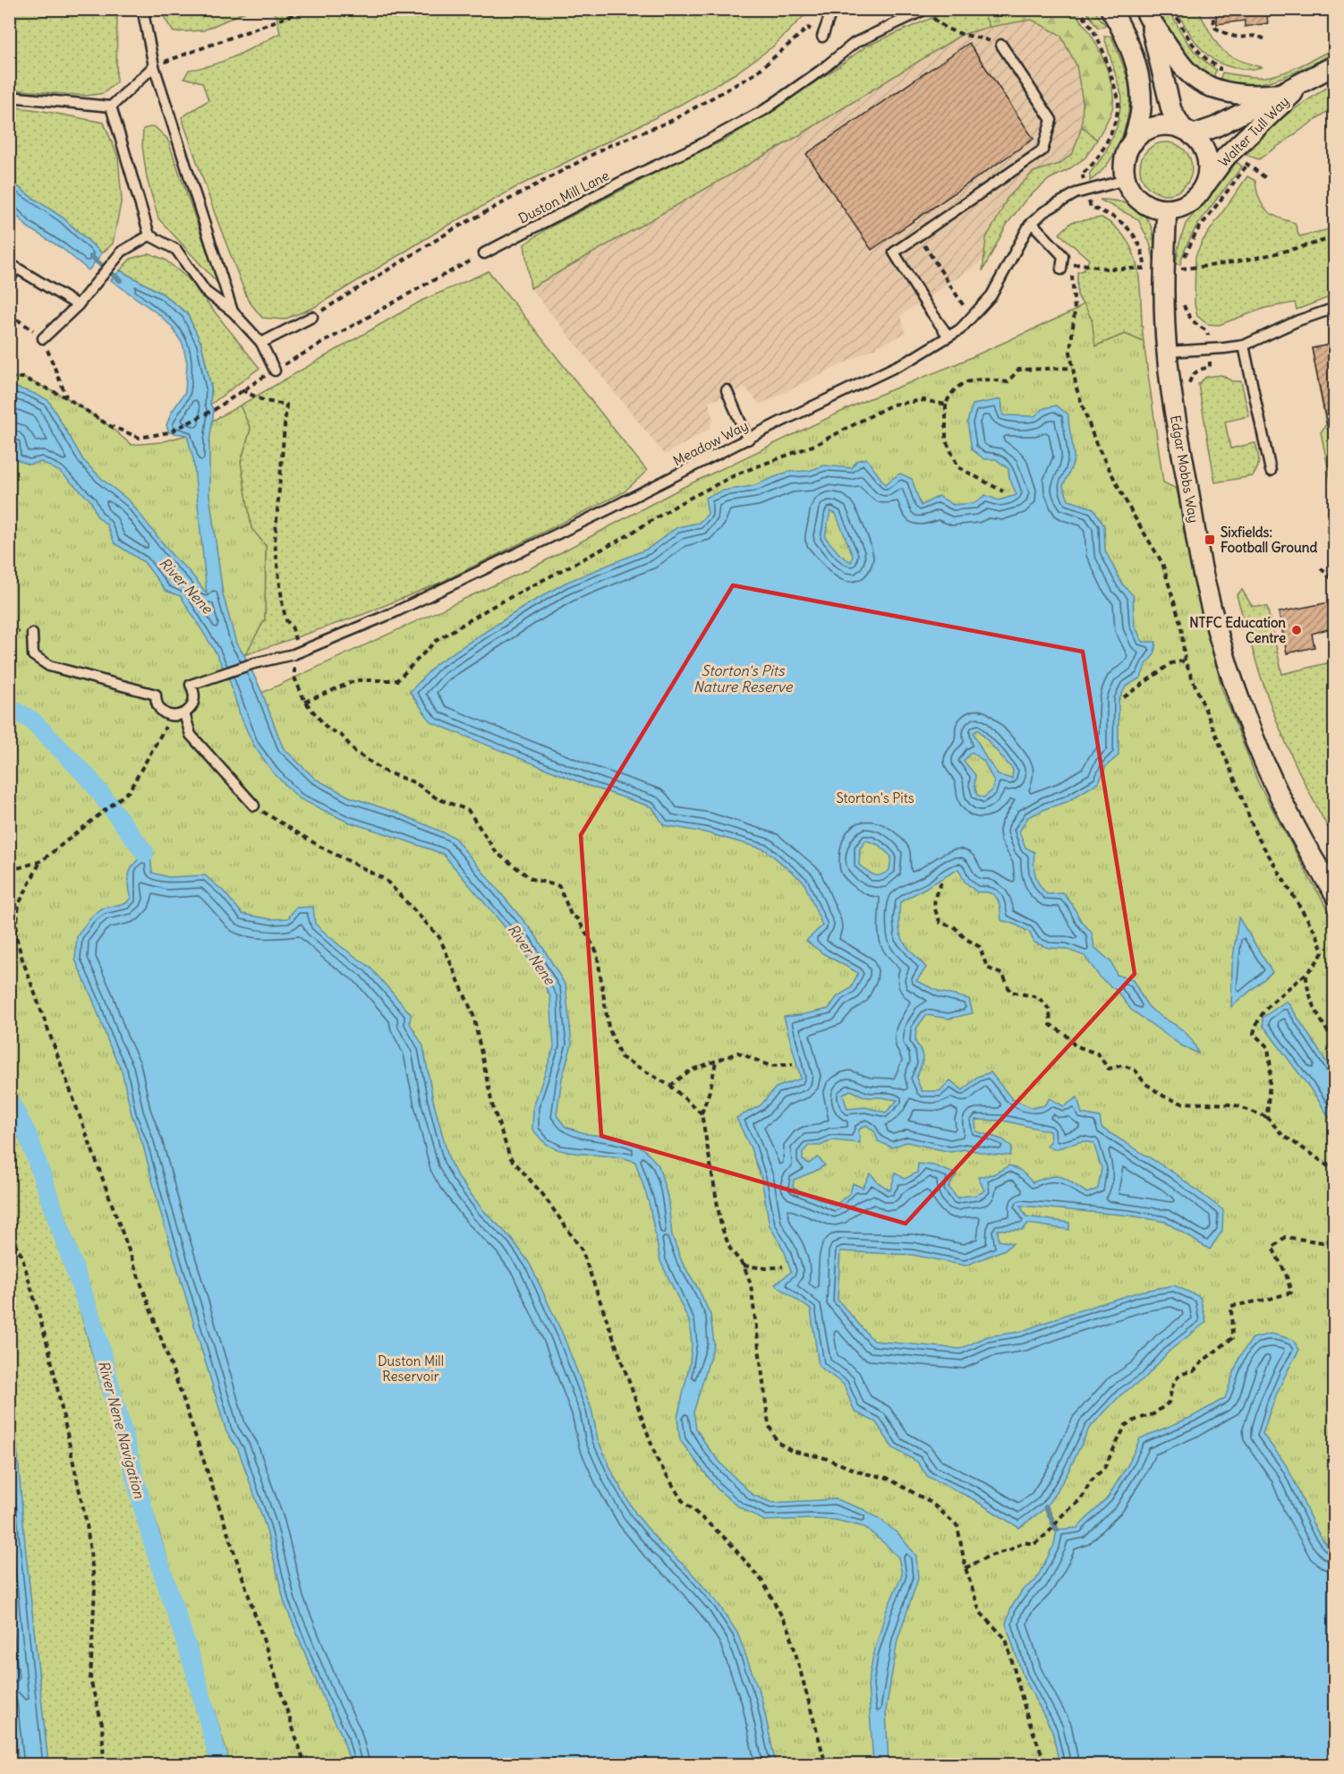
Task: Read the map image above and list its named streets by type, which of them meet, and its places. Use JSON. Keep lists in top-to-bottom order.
{
  "streets": {
    "street": ["Walter Tull Way", "Edgar Mobbs Way"],
    "lane": ["Duston Mill Lane", "Meadow Way"]
  },
  "crossings": [
    ["Walter Tull Way", "Meadow Way"],
    ["Walter Tull Way", "Edgar Mobbs Way"],
    ["Meadow Way", "Edgar Mobbs Way"]
  ],
  "water": ["River Nene", "Storton's Pits Nature Reserve", "River Nene Navigation"],
  "parks": ["Storton's Pits", "Duston Mill Reservoir"],
  "places": {
    "transit": ["Sixfields: Football Ground"],
    "other": ["NTFC Education Centre"]
  }
}
